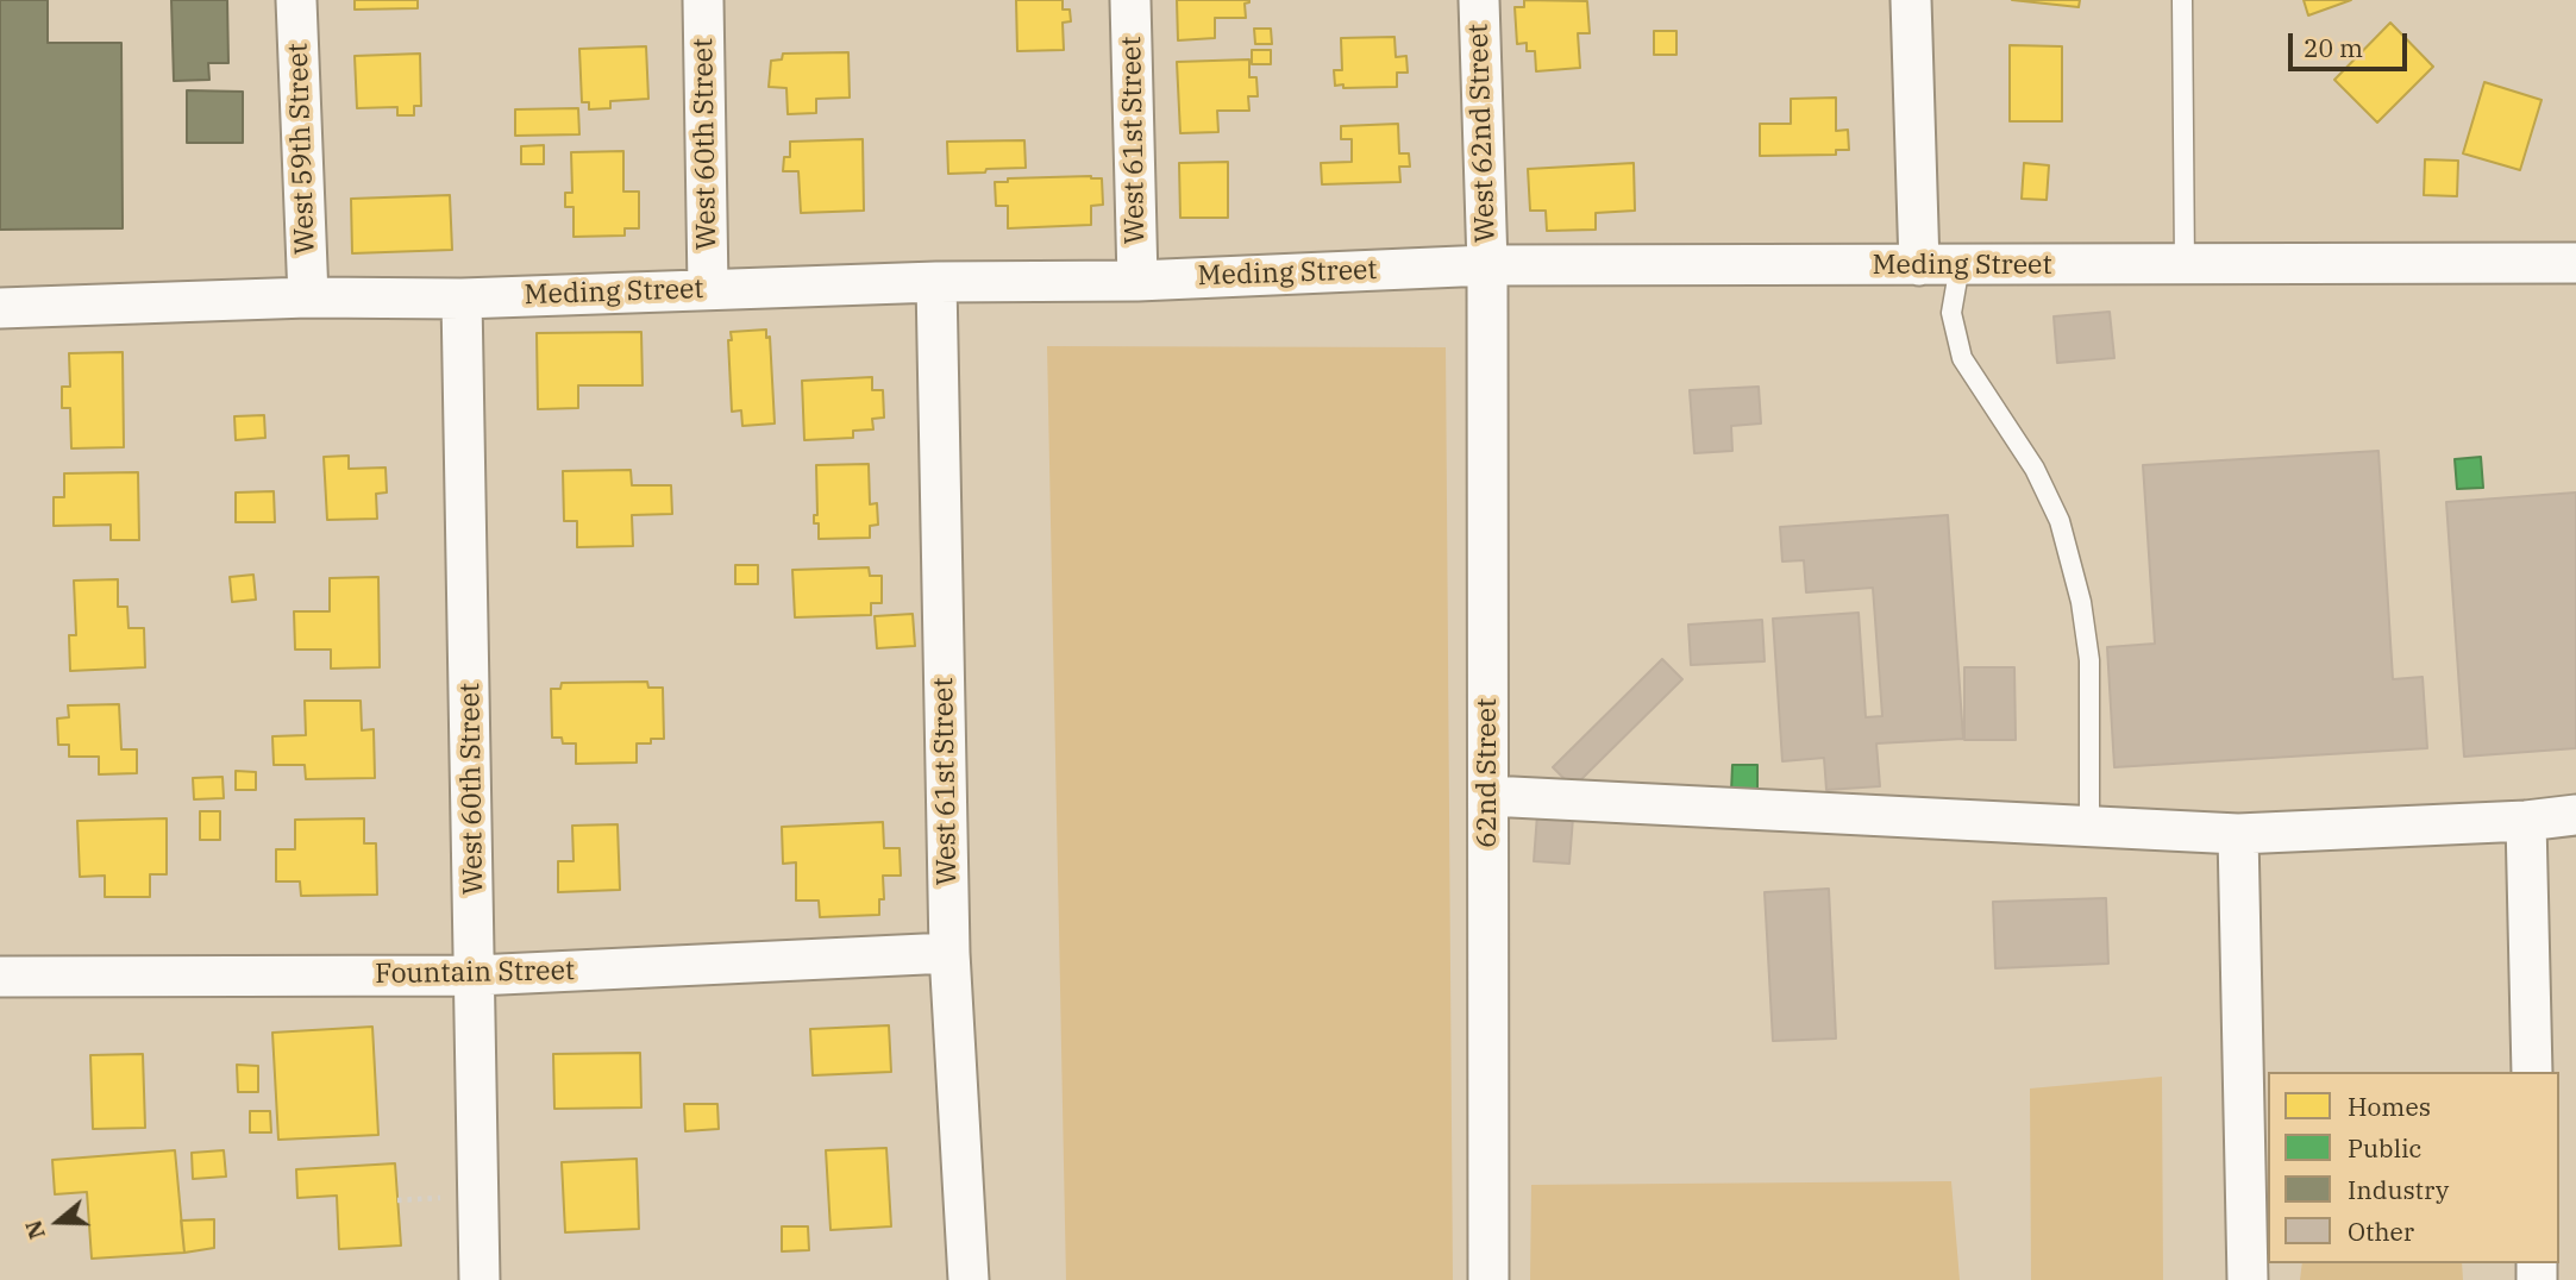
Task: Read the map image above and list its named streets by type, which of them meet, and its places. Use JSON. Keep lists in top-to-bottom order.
{
  "streets": {
    "street": [
      "West 62nd Street",
      "West 61st Street",
      "West 60th Street",
      "West 59th Street",
      "Meding Street",
      "62nd Street",
      "Fountain Street"
    ]
  },
  "crossings": [
    ["West 62nd Street", "Meding Street"],
    ["West 62nd Street", "62nd Street"],
    ["West 61st Street", "Meding Street"],
    ["West 61st Street", "Fountain Street"],
    ["West 60th Street", "Meding Street"],
    ["West 60th Street", "Fountain Street"],
    ["West 59th Street", "Meding Street"],
    ["Meding Street", "62nd Street"]
  ],
  "legend": [
    "Homes",
    "Public",
    "Industry",
    "Other"
  ],
  "scale_bar": "20 m",
  "north": "left"
}
